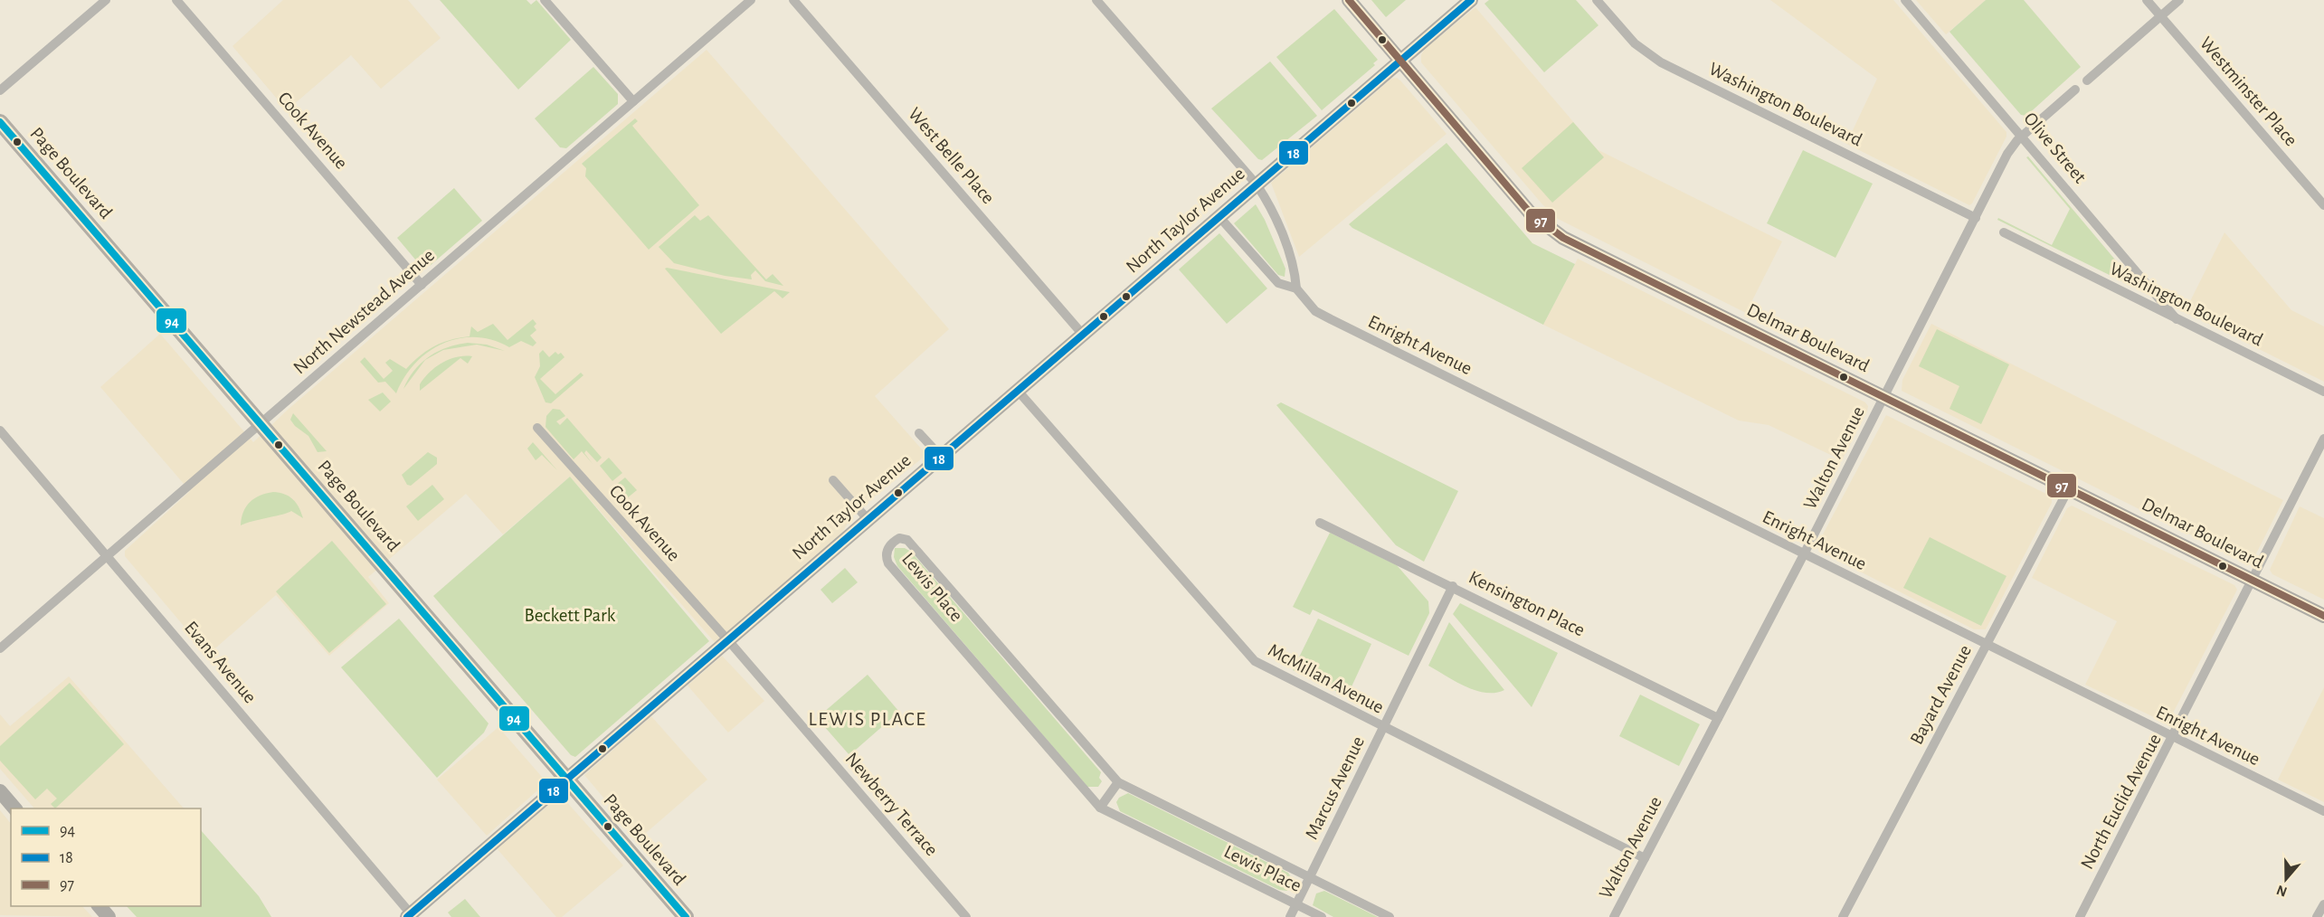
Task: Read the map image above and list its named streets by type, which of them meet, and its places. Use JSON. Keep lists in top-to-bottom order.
{
  "streets": {
    "main road": ["Page Boulevard"],
    "street": [
      "Westminster Place",
      "Washington Boulevard",
      "Cook Avenue",
      "Olive Street",
      "West Belle Place",
      "North Taylor Avenue",
      "North Newstead Avenue",
      "Delmar Boulevard",
      "Enright Avenue",
      "Walton Avenue",
      "Lewis Place",
      "Kensington Place",
      "Evans Avenue",
      "McMillan Avenue",
      "Bayard Avenue",
      "Marcus Avenue",
      "North Euclid Avenue",
      "Newberry Terrace"
    ]
  },
  "crossings": [
    ["Washington Boulevard", "Olive Street"],
    ["Washington Boulevard", "Walton Avenue"],
    ["Cook Avenue", "North Taylor Avenue"],
    ["Cook Avenue", "North Newstead Avenue"],
    ["Cook Avenue", "Newberry Terrace"],
    ["Olive Street", "Walton Avenue"],
    ["West Belle Place", "North Taylor Avenue"],
    ["Page Boulevard", "North Taylor Avenue"],
    ["Page Boulevard", "North Newstead Avenue"],
    ["North Taylor Avenue", "Delmar Boulevard"],
    ["North Taylor Avenue", "Enright Avenue"],
    ["North Taylor Avenue", "Evans Avenue"],
    ["North Taylor Avenue", "McMillan Avenue"],
    ["North Taylor Avenue", "Newberry Terrace"],
    ["North Newstead Avenue", "Evans Avenue"],
    ["Delmar Boulevard", "Walton Avenue"],
    ["Delmar Boulevard", "Bayard Avenue"],
    ["Delmar Boulevard", "North Euclid Avenue"],
    ["Enright Avenue", "Walton Avenue"],
    ["Enright Avenue", "Bayard Avenue"],
    ["Enright Avenue", "North Euclid Avenue"],
    ["Walton Avenue", "Kensington Place"],
    ["Walton Avenue", "McMillan Avenue"],
    ["Lewis Place", "Marcus Avenue"],
    ["Kensington Place", "Marcus Avenue"],
    ["McMillan Avenue", "Marcus Avenue"]
  ],
  "districts": ["LEWIS PLACE"],
  "parks": ["Beckett Park"],
  "lines": ["transit line 18", "transit line 97", "transit line 94"],
  "legend": ["94", "18", "97"],
  "north": "bottom"
}
